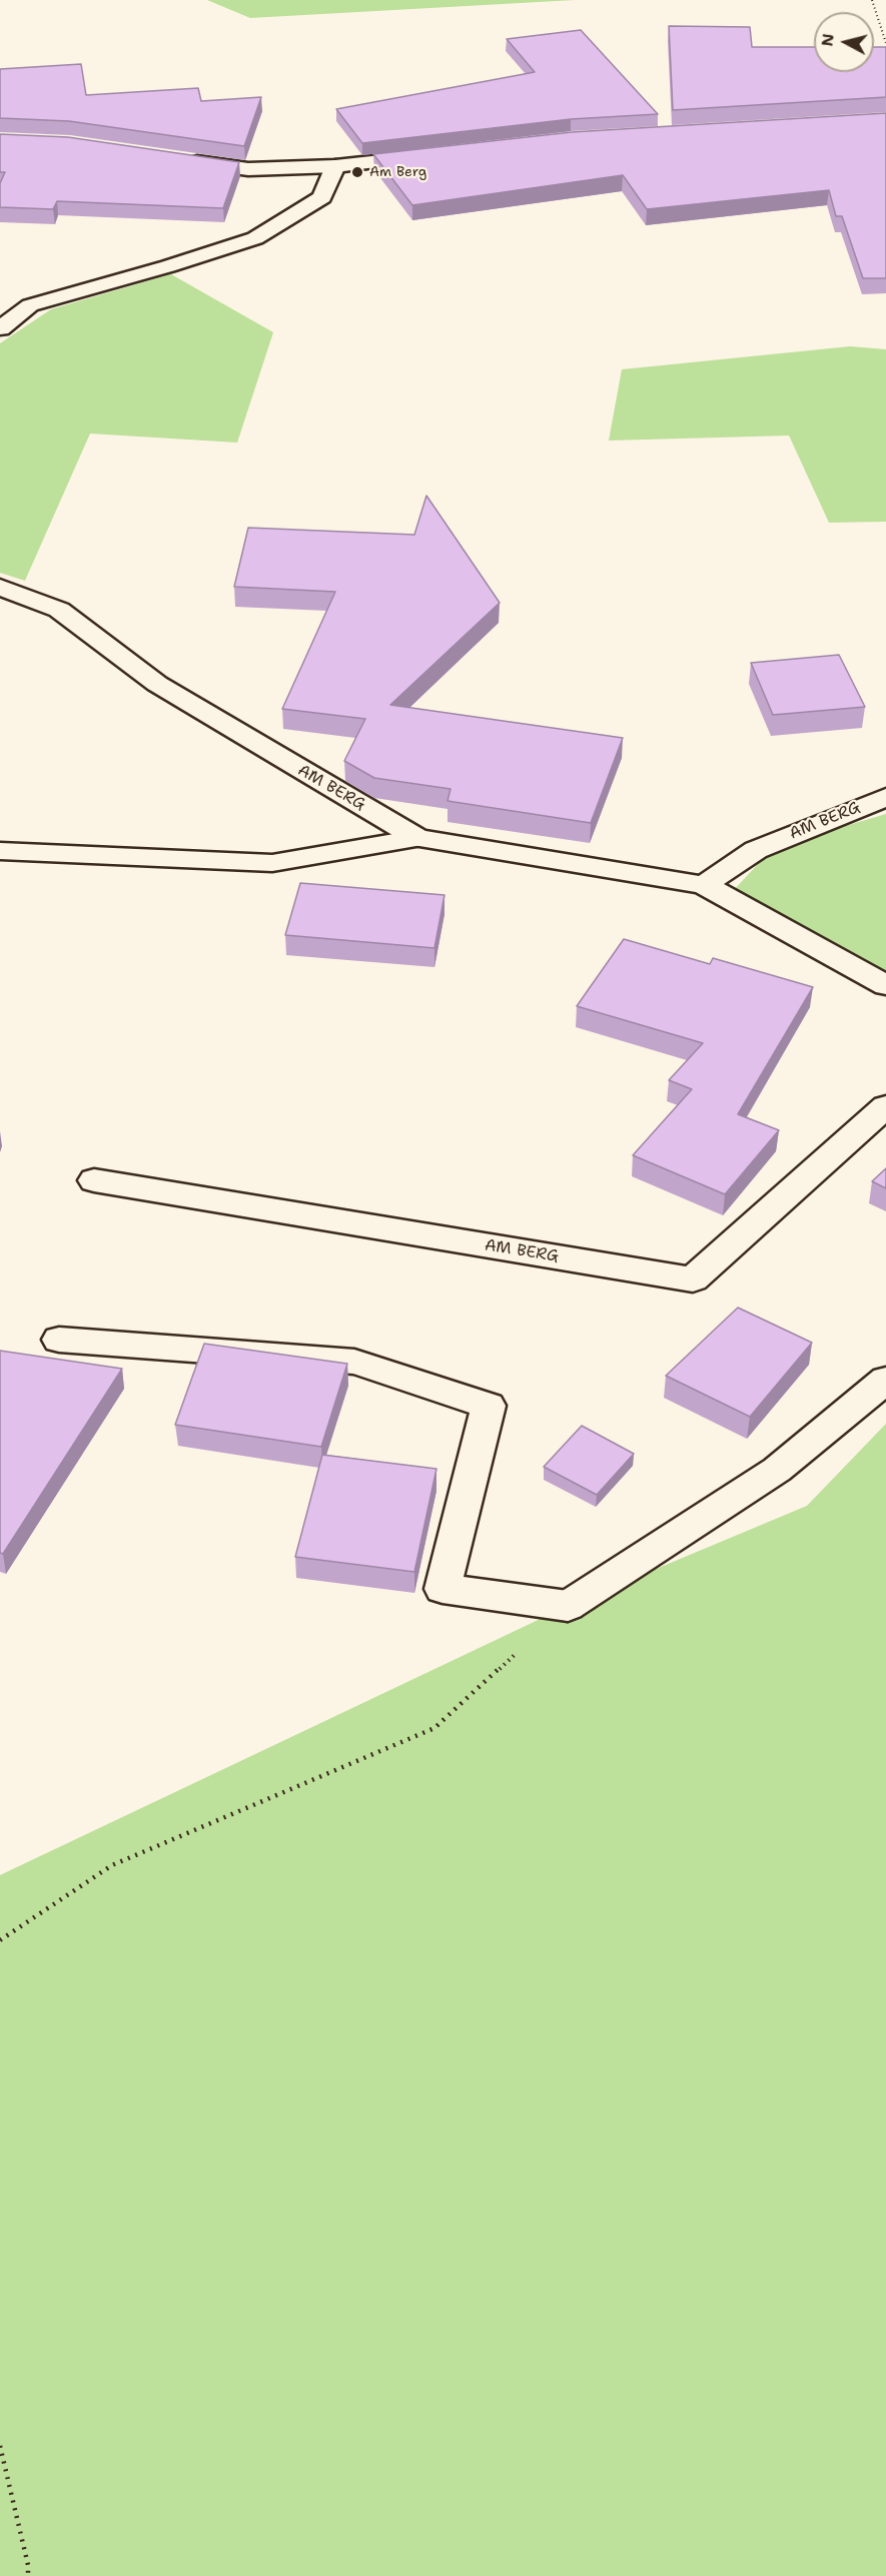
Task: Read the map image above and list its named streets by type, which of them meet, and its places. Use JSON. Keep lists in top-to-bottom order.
{
  "streets": {
    "street": ["AM BERG"]
  },
  "places": ["Am Berg"],
  "north": "left"
}
